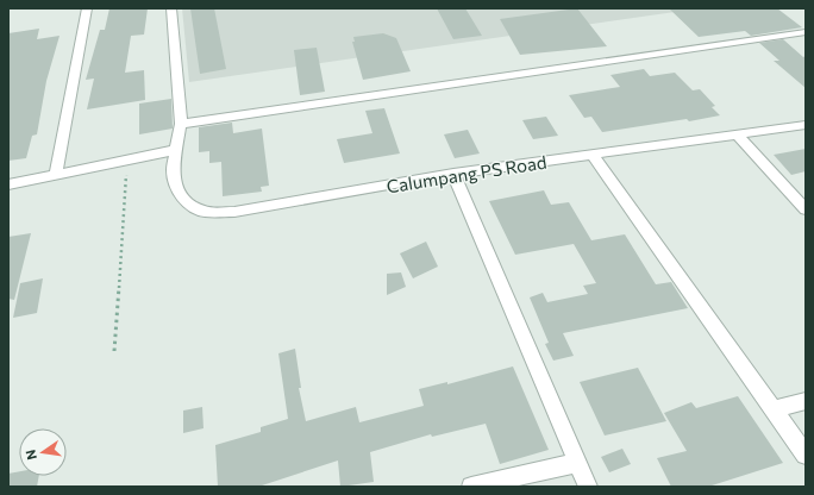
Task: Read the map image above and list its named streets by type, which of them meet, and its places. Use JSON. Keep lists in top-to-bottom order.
{
  "streets": {
    "street": ["Calumpang PS Road"]
  },
  "north": "left"
}
